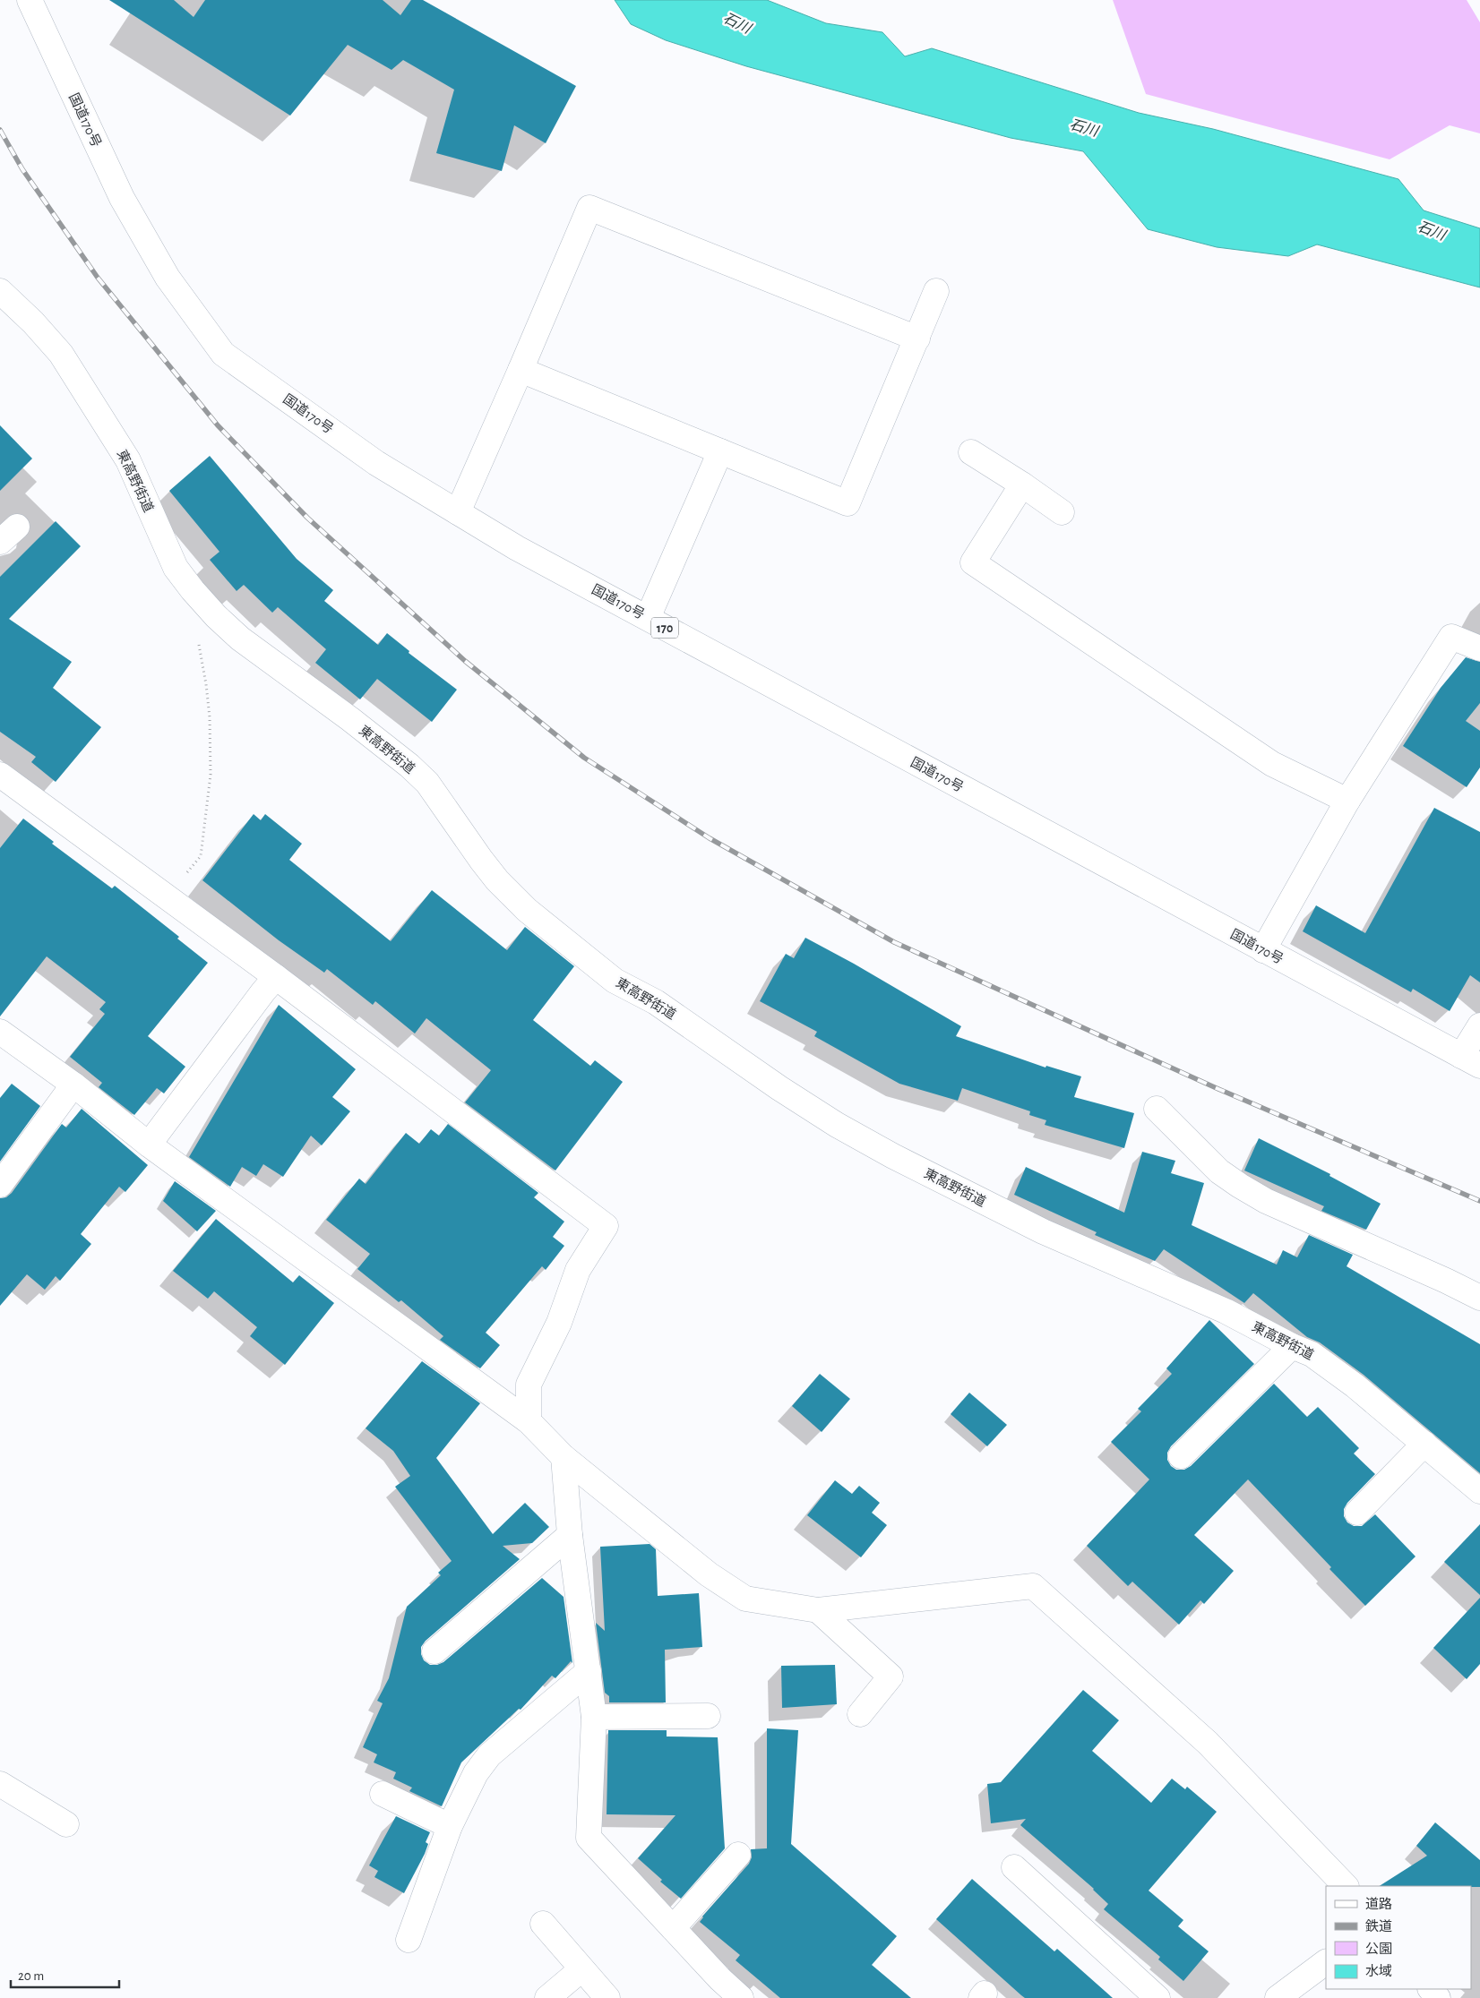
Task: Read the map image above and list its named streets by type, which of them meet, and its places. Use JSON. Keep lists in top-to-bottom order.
{
  "streets": {
    "main road": ["国道170号", "東高野街道", "170"]
  },
  "water": ["石川"],
  "legend": [
    "道路",
    "鉄道",
    "公園",
    "水域"
  ],
  "scale_bar": "20 m"
}
